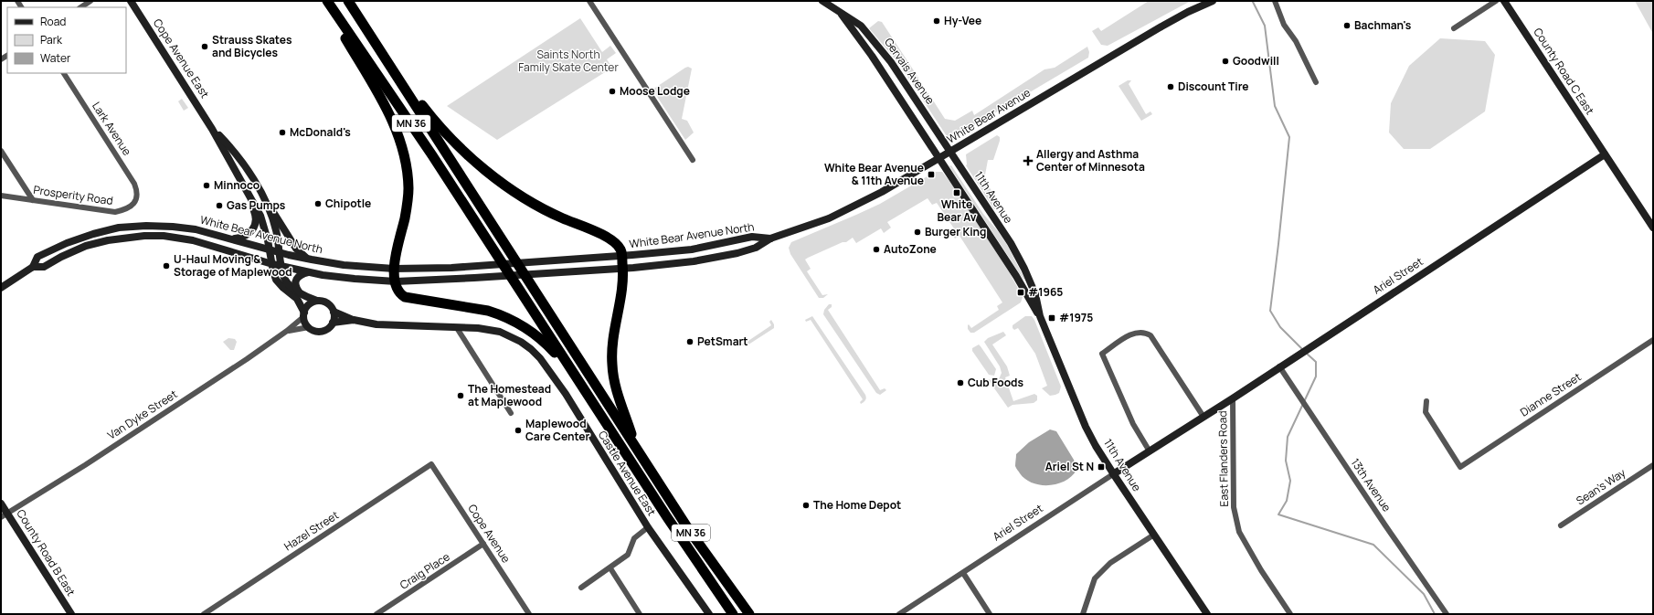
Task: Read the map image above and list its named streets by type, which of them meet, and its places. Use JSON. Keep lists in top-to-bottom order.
{
  "streets": {
    "highway": ["MN 36"],
    "street": [
      "Cope Avenue East",
      "Gervais Avenue",
      "County Road C East",
      "White Bear Avenue",
      "Lark Avenue",
      "Prosperity Road",
      "11th Avenue",
      "White Bear Avenue North",
      "Ariel Street",
      "Dianne Street",
      "Van Dyke Street",
      "East Flanders Road",
      "Castle Avenue East",
      "13th Avenue",
      "Sean's Way",
      "Hazel Street",
      "Cope Avenue",
      "County Road B East",
      "Craig Place"
    ]
  },
  "crossings": [
    ["Cope Avenue East", "White Bear Avenue North"],
    ["Gervais Avenue", "White Bear Avenue"],
    ["Gervais Avenue", "11th Avenue"],
    ["County Road C East", "Ariel Street"],
    ["White Bear Avenue", "11th Avenue"],
    ["White Bear Avenue", "White Bear Avenue North"],
    ["Lark Avenue", "Prosperity Road"],
    ["11th Avenue", "Ariel Street"],
    ["Ariel Street", "East Flanders Road"],
    ["Ariel Street", "13th Avenue"],
    ["Van Dyke Street", "County Road B East"],
    ["Hazel Street", "Cope Avenue"],
    ["Cope Avenue", "Craig Place"]
  ],
  "parks": ["Saints North Family Skate Center"],
  "places": {
    "other": [
      "Hy-Vee",
      "Bachman's",
      "Strauss Skates and Bicycles",
      "Goodwill",
      "Discount Tire",
      "Moose Lodge",
      "McDonald's",
      "Minnoco",
      "Chipotle",
      "Gas Pumps",
      "Burger King",
      "AutoZone",
      "U-Haul Moving & Storage of Maplewood",
      "PetSmart",
      "Cub Foods",
      "The Homestead at Maplewood",
      "Maplewood Care Center",
      "The Home Depot"
    ],
    "health": ["Allergy and Asthma Center of Minnesota"],
    "transit": [
      "White Bear Avenue & 11th Avenue",
      "White Bear Av",
      "#1965",
      "#1975",
      "Ariel St N"
    ]
  },
  "legend": ["Road", "Park", "Water"]
}
